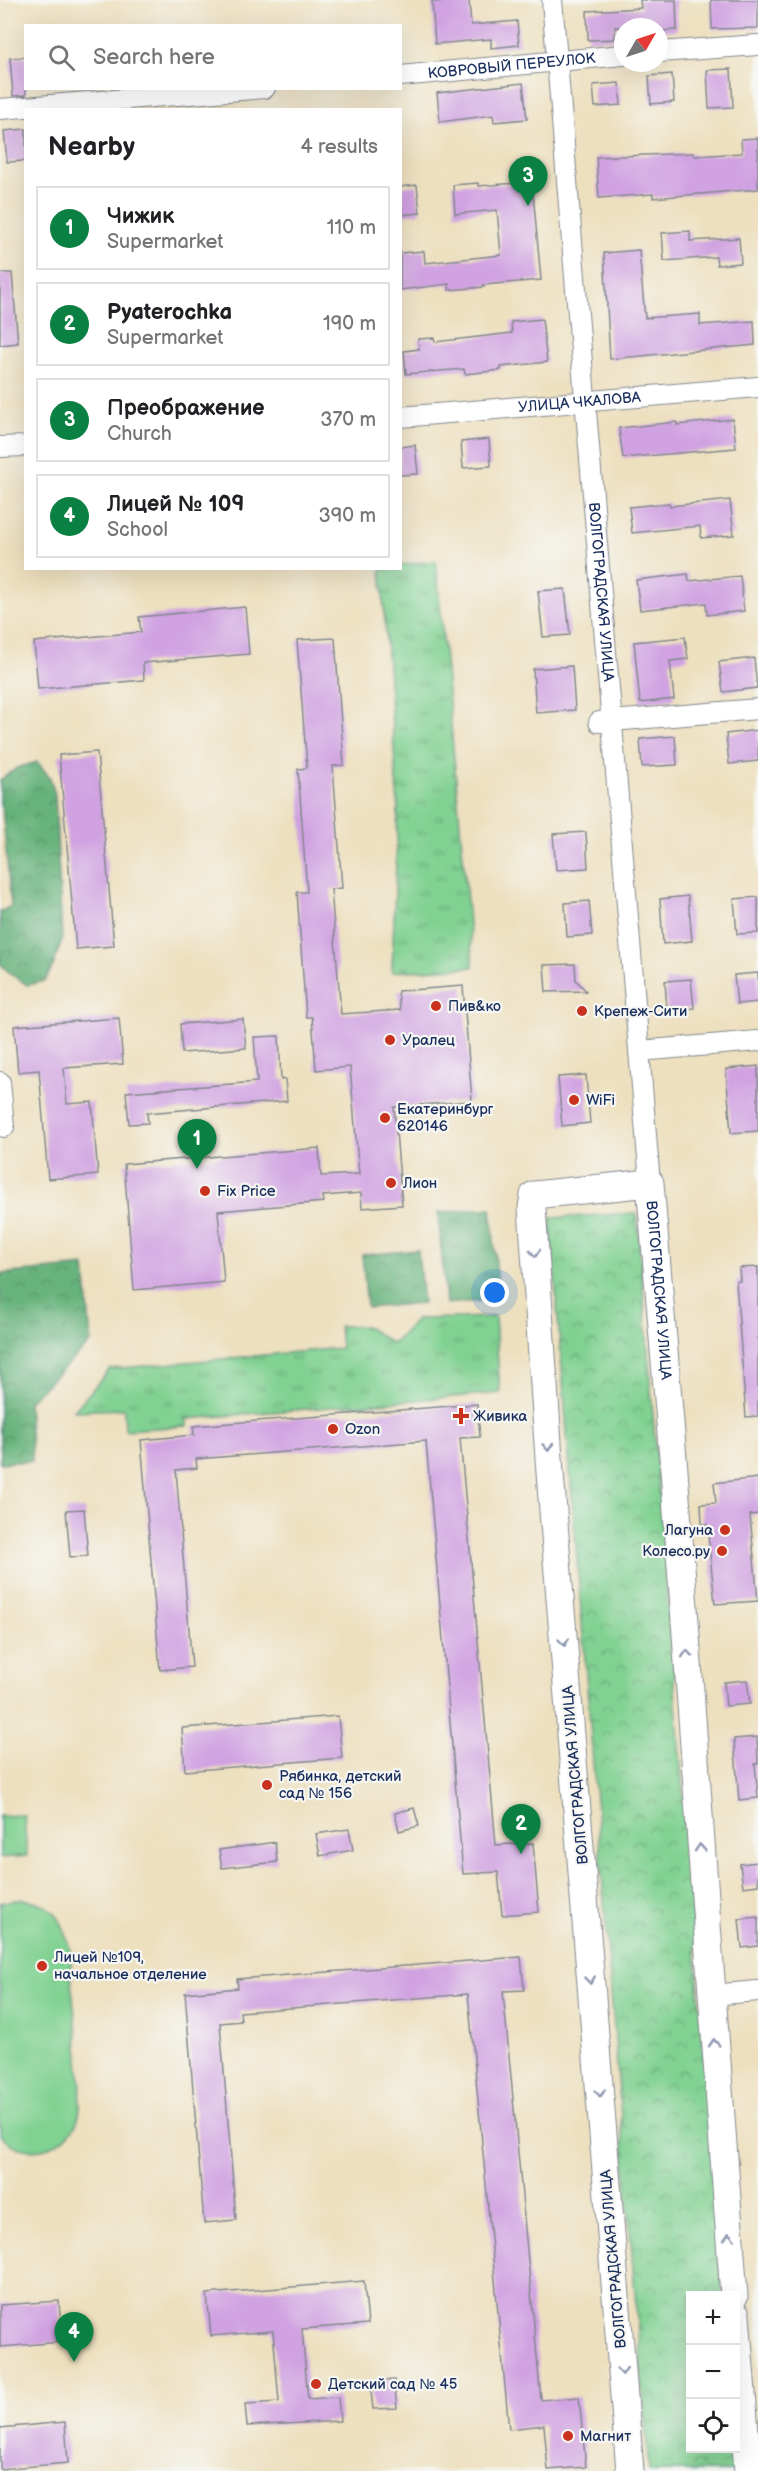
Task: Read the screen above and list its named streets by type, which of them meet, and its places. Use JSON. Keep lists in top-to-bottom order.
{
  "streets": {
    "street": ["КОВРОВЫЙ ПЕРЕУЛОК", "УЛИЦА ЧКАЛОВА", "ВОЛГОГРАДСКАЯ УЛИЦА"]
  },
  "crossings": [
    ["КОВРОВЫЙ ПЕРЕУЛОК", "ВОЛГОГРАДСКАЯ УЛИЦА"],
    ["УЛИЦА ЧКАЛОВА", "ВОЛГОГРАДСКАЯ УЛИЦА"]
  ],
  "places": {
    "other": [
      "Пив&ко",
      "Крепеж-Сити",
      "Уралец",
      "WiFi",
      "Екатеринбург 620146",
      "Лион",
      "Fix Price",
      "Ozon",
      "Лагуна",
      "Колесо.ру",
      "Рябинка, детский сад № 156",
      "Лицей №109, начальное отделение",
      "Детский сад № 45",
      "Магнит"
    ],
    "health": ["Живика"]
  },
  "north": "top right",
  "page": {
    "search": "Search here",
    "heading": ["Nearby", "4 results"],
    "pins": [
      "3",
      "1",
      "2",
      "4"
    ],
    "list": [
      {
        "mark": "1",
        "name": "Чижик",
        "note": "Supermarket",
        "value": "110 m"
      },
      {
        "mark": "2",
        "name": "Pyaterochka",
        "note": "Supermarket",
        "value": "190 m"
      },
      {
        "mark": "3",
        "name": "Преображение",
        "note": "Church",
        "value": "370 m"
      },
      {
        "mark": "4",
        "name": "Лицей № 109",
        "note": "School",
        "value": "390 m"
      }
    ],
    "map_buttons": ["+", "−"]
  }
}
